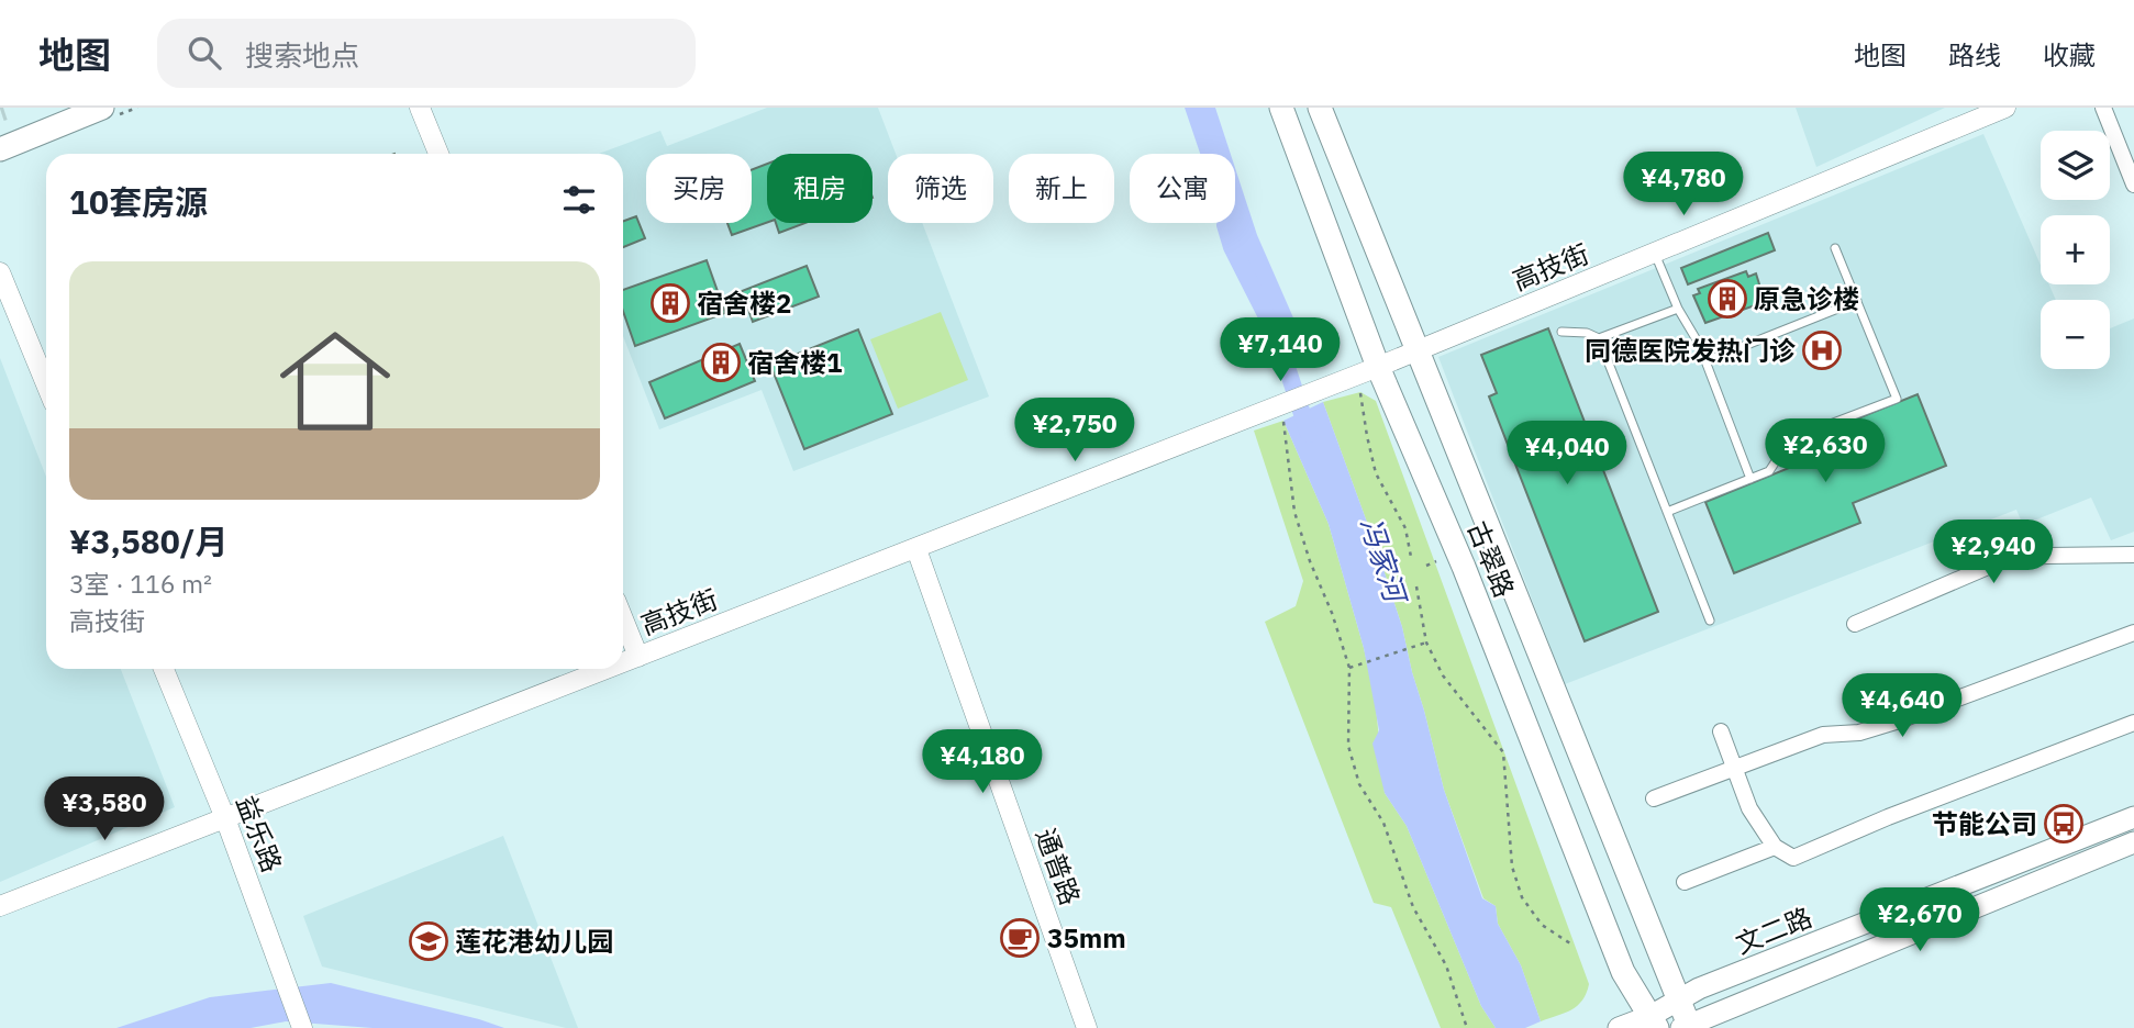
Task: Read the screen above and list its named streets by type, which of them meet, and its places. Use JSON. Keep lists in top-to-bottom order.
{
  "streets": {
    "main road": ["古翠路", "文二路"],
    "street": ["高技街", "益乐路", "通普路"]
  },
  "crossings": [
    ["高技街", "古翠路"],
    ["高技街", "益乐路"],
    ["高技街", "通普路"],
    ["古翠路", "文二路"]
  ],
  "water": ["冯家河"],
  "places": {
    "building": ["原急诊楼", "宿舍楼2", "宿舍楼1"],
    "hospital": ["同德医院发热门诊"],
    "bus stop": ["节能公司"],
    "cafe": ["35mm"],
    "school or university": ["莲花港幼儿园"]
  },
  "page": {
    "header": "地图",
    "search": "搜索地点",
    "nav": ["地图", "路线", "收藏"],
    "map_buttons": ["+", "−"],
    "price": [
      "¥4,780",
      "¥7,140",
      "¥2,750",
      "¥2,630",
      "¥4,040",
      "¥2,940",
      "¥4,640",
      "¥4,180",
      "¥3,580",
      "¥2,670"
    ],
    "chip": [
      "买房",
      "租房",
      "筛选",
      "新上",
      "公寓"
    ],
    "heading": "10套房源",
    "list": [
      {
        "name": "¥3,580/月",
        "note": "3室 · 116 m² · 高技街"
      }
    ]
  }
}
